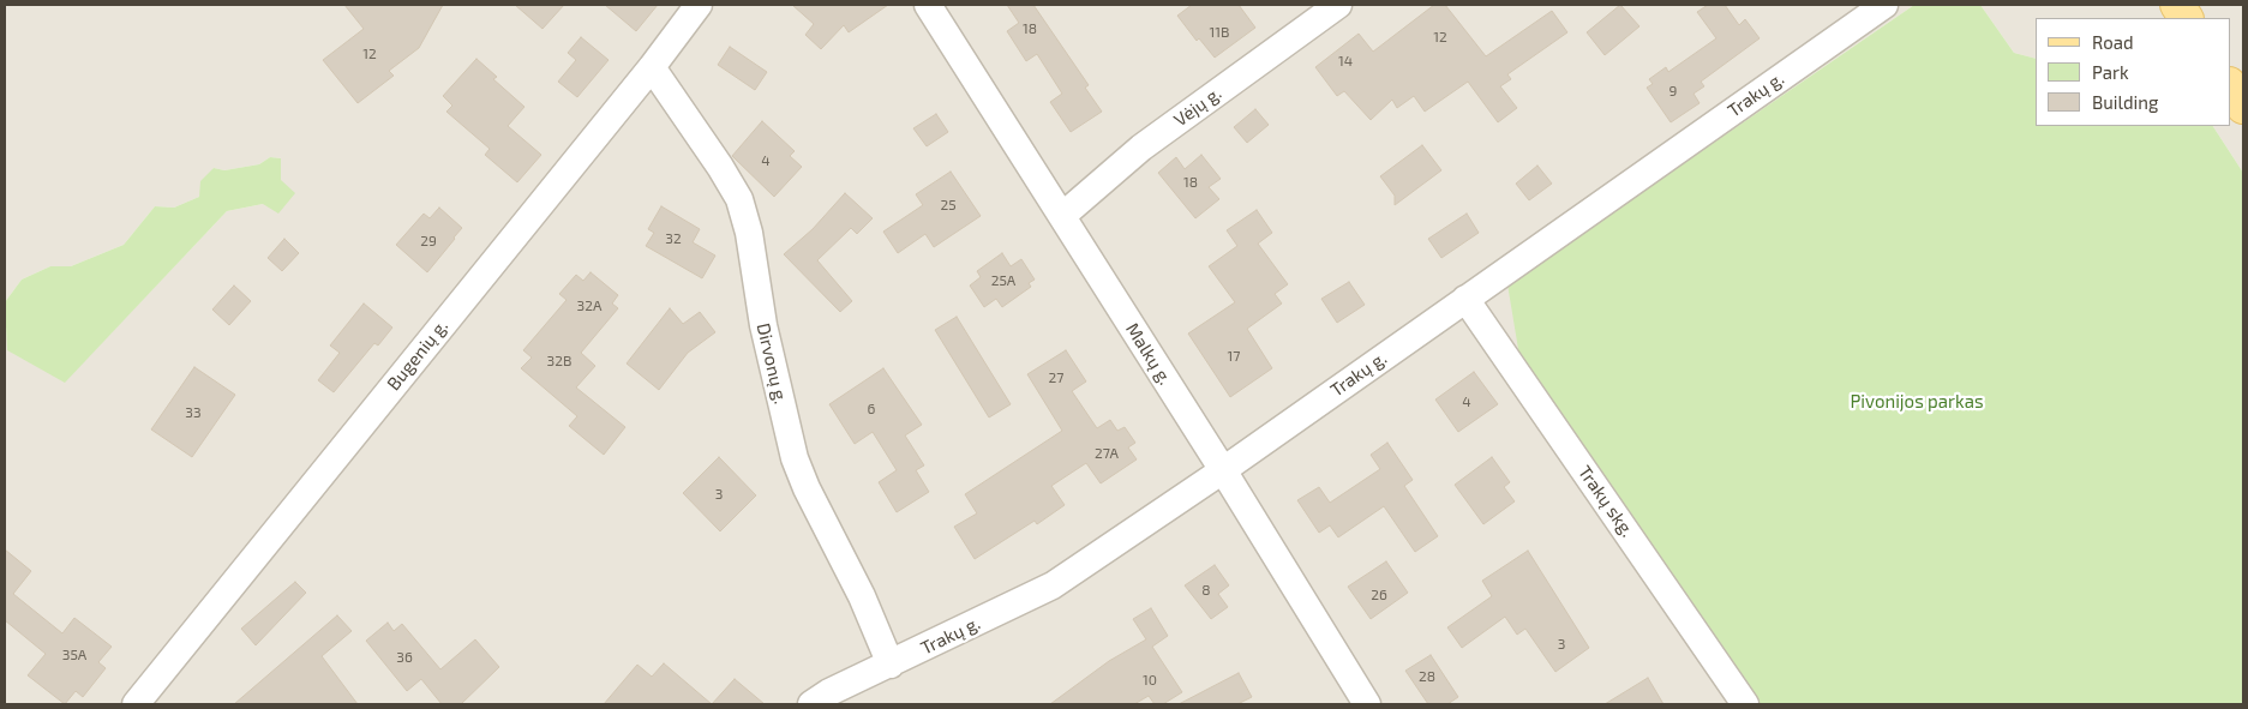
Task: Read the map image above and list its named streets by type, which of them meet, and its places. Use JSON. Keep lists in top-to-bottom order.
{
  "streets": {
    "street": [
      "Trakų g.",
      "Vėjų g.",
      "Malkų g.",
      "Bugenių g.",
      "Dirvonų g.",
      "Trakų skg."
    ]
  },
  "crossings": [
    ["Trakų g.", "Malkų g."],
    ["Trakų g.", "Dirvonų g."],
    ["Trakų g.", "Trakų skg."],
    ["Vėjų g.", "Malkų g."],
    ["Bugenių g.", "Dirvonų g."]
  ],
  "parks": ["Pivonijos parkas"],
  "house_numbers": [
    "18",
    "11B",
    "12",
    "12",
    "14",
    "9",
    "4",
    "18",
    "25",
    "32",
    "29",
    "25A",
    "32A",
    "17",
    "32B",
    "27",
    "4",
    "6",
    "33",
    "27A",
    "3",
    "8",
    "26",
    "3",
    "35A",
    "36",
    "28",
    "10"
  ],
  "legend": ["Road", "Park", "Building"]
}
